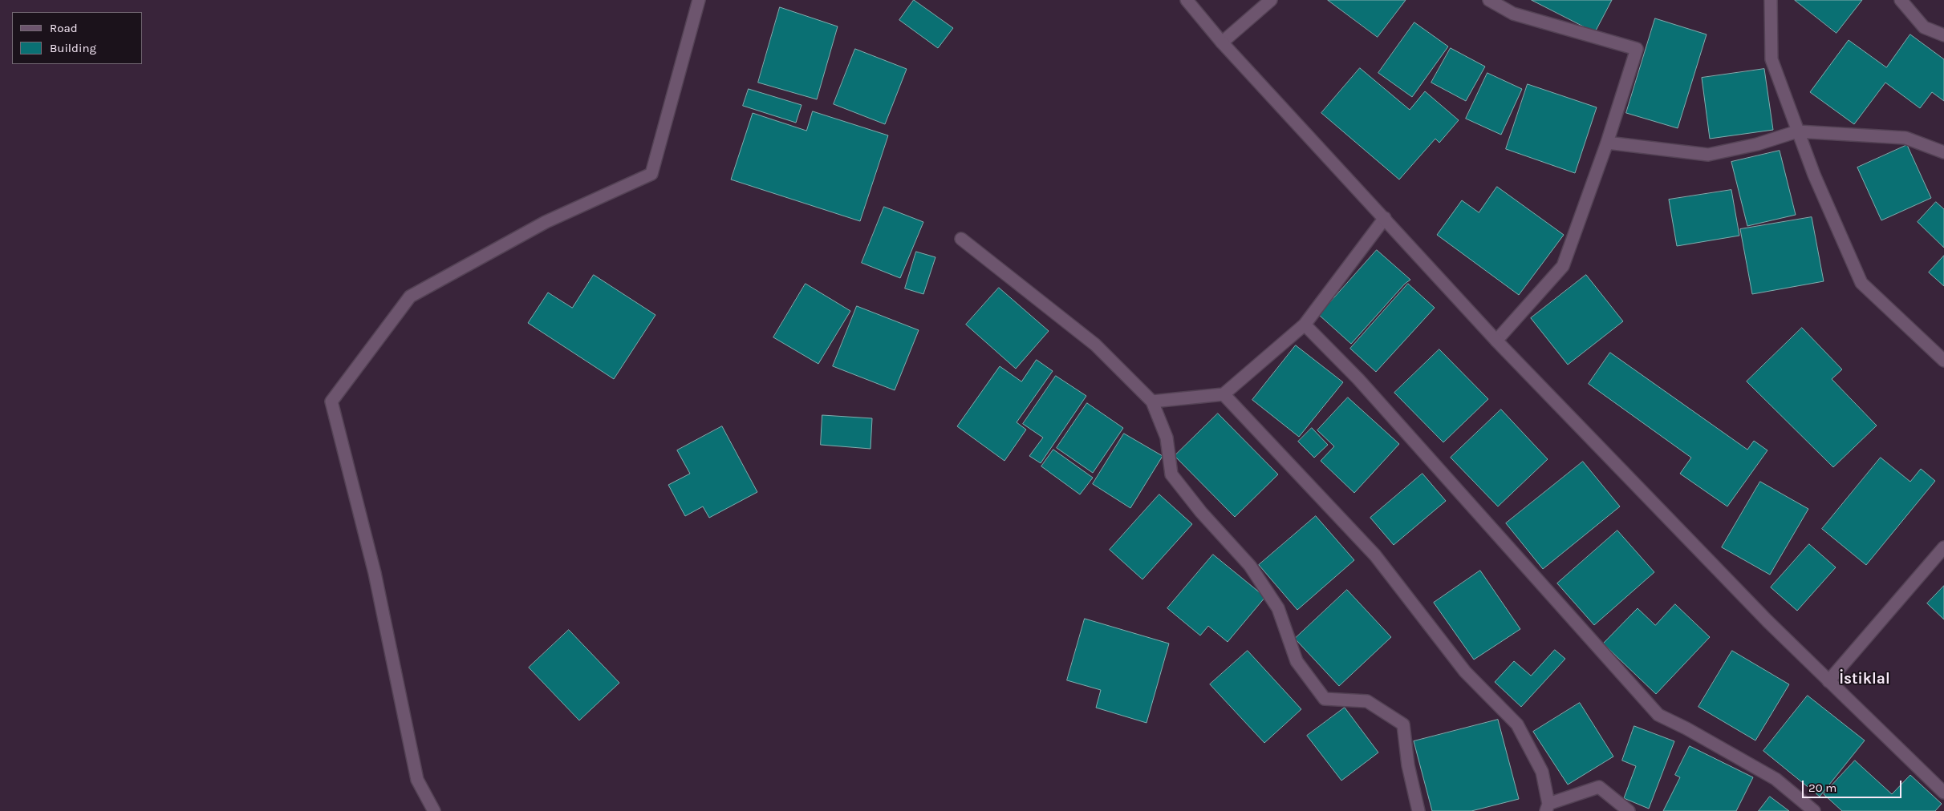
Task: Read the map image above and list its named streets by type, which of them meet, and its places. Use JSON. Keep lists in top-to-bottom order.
{
  "districts": ["İstiklal"],
  "legend": ["Road", "Building"],
  "scale_bar": "20 m"
}
